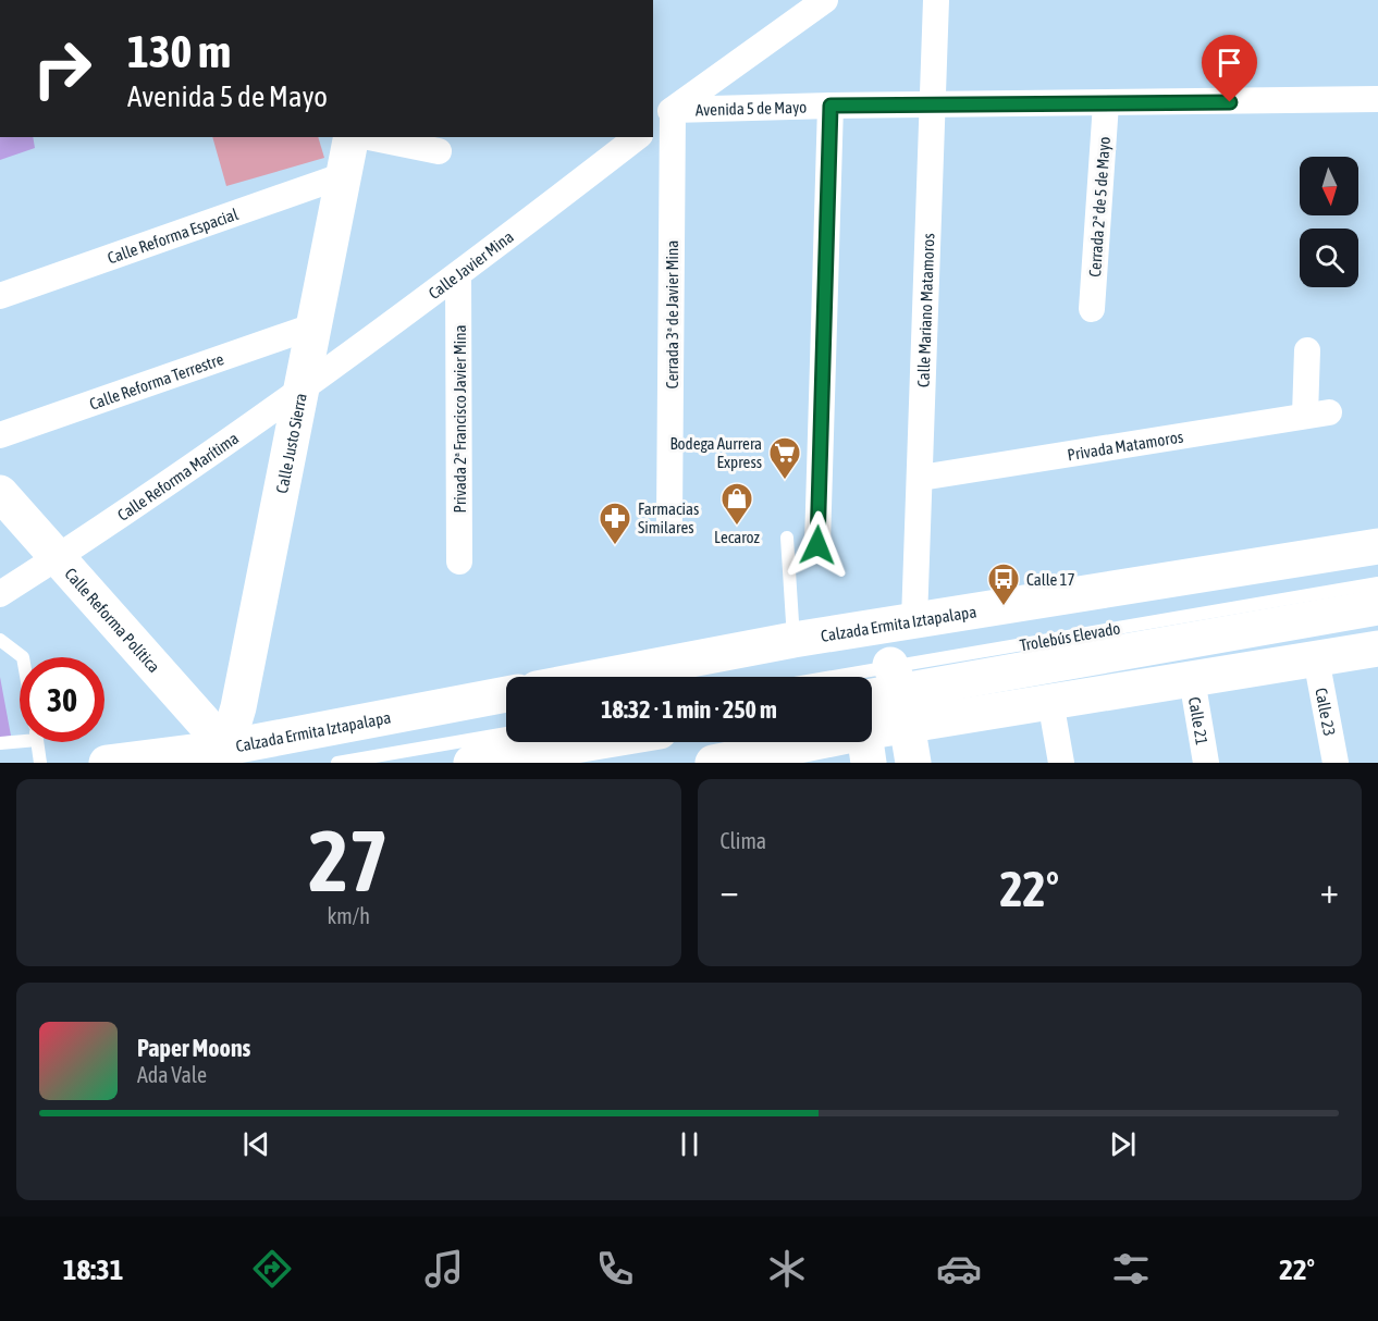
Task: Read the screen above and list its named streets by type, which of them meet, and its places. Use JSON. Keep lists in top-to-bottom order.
{
  "streets": {
    "main road": ["Calle Justo Sierra", "Calle Reforma Política", "Calzada Ermita Iztapalapa"],
    "street": [
      "Avenida 5 de Mayo",
      "Cerrada 2ª de 5 de Mayo",
      "Calle Reforma Espacial",
      "Calle Javier Mina",
      "Calle Mariano Matamoros",
      "Cerrada 3ª de Javier Mina",
      "Calle Reforma Terrestre",
      "Privada 2ª Francisco Javier Mina",
      "Privada Matamoros",
      "Calle Reforma Marítima",
      "Calle 23",
      "Calle 21"
    ],
    "lane": ["Trolebús Elevado"]
  },
  "crossings": [
    ["Avenida 5 de Mayo", "Cerrada 2ª de 5 de Mayo"],
    ["Avenida 5 de Mayo", "Calle Mariano Matamoros"],
    ["Avenida 5 de Mayo", "Cerrada 3ª de Javier Mina"],
    ["Calle Reforma Espacial", "Calle Justo Sierra"],
    ["Calle Javier Mina", "Privada 2ª Francisco Javier Mina"],
    ["Calle Javier Mina", "Calle Justo Sierra"],
    ["Calle Javier Mina", "Calle Reforma Marítima"],
    ["Calle Mariano Matamoros", "Privada Matamoros"],
    ["Calle Mariano Matamoros", "Calzada Ermita Iztapalapa"],
    ["Calle Reforma Terrestre", "Calle Justo Sierra"],
    ["Calle Justo Sierra", "Calle Reforma Marítima"],
    ["Calle Justo Sierra", "Calle Reforma Política"],
    ["Calle Justo Sierra", "Calzada Ermita Iztapalapa"],
    ["Calle Reforma Marítima", "Calle Reforma Política"],
    ["Calle Reforma Política", "Calzada Ermita Iztapalapa"]
  ],
  "places": {
    "supermarket": ["Bodega Aurrera Express"],
    "shop": ["Lecaroz"],
    "pharmacy": ["Farmacias Similares"],
    "bus stop": ["Calle 17"]
  },
  "north": "bottom",
  "page": {
    "turn": ["130 m", "Avenida 5 de Mayo"],
    "limit": "30",
    "trip": "18:32 · 1 min · 250 m",
    "tile": [
      ["27", "km/h"],
      "Clima"
    ],
    "heat": ["−", "22°", "+"],
    "song": ["Paper Moons", "Ada Vale"],
    "tabs": ["18:31", "22°"]
  }
}
